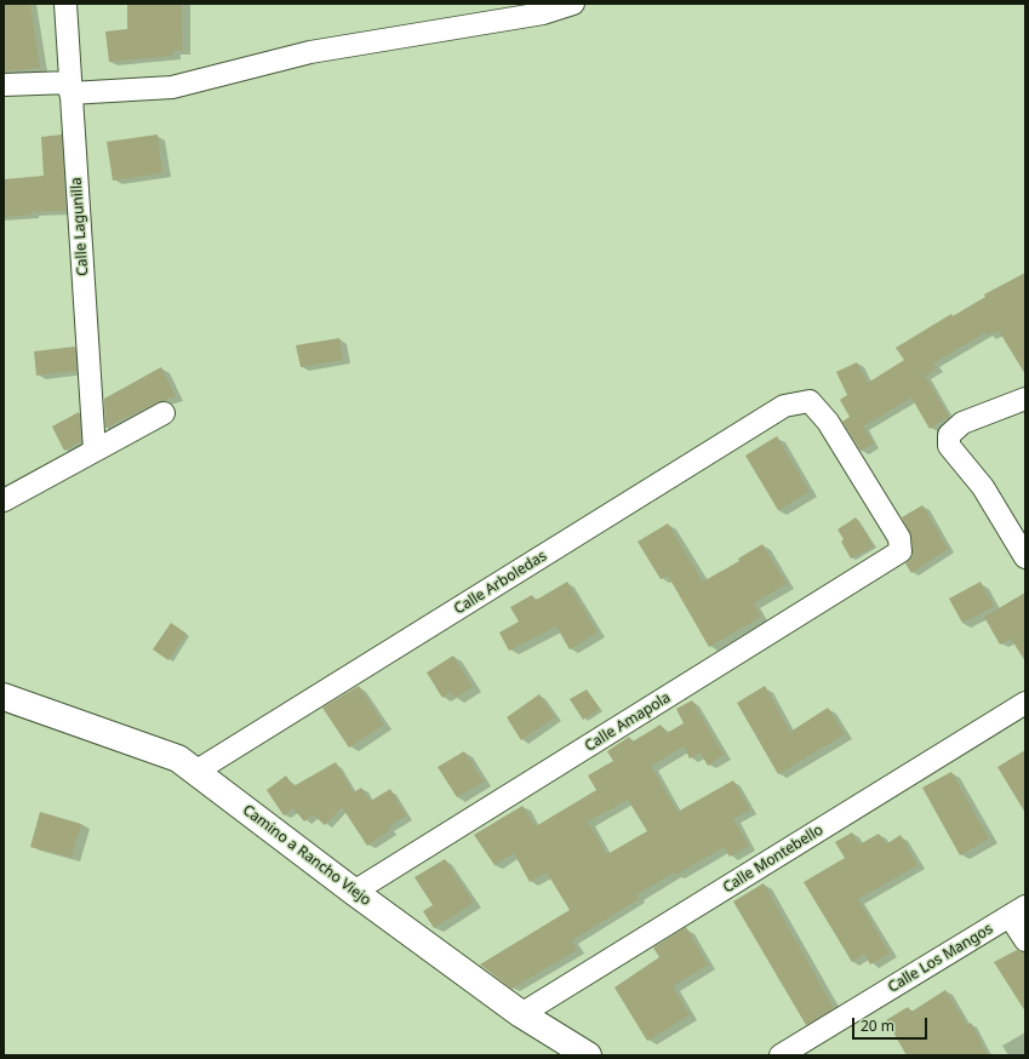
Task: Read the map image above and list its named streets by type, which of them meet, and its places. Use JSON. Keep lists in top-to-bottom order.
{
  "streets": {
    "street": [
      "Calle Lagunilla",
      "Calle Arboledas",
      "Calle Amapola",
      "Camino a Rancho Viejo",
      "Calle Montebello",
      "Calle Los Mangos"
    ]
  },
  "crossings": [
    ["Calle Arboledas", "Calle Amapola"],
    ["Calle Arboledas", "Camino a Rancho Viejo"],
    ["Calle Amapola", "Camino a Rancho Viejo"],
    ["Camino a Rancho Viejo", "Calle Montebello"]
  ],
  "scale_bar": "20 m"
}
